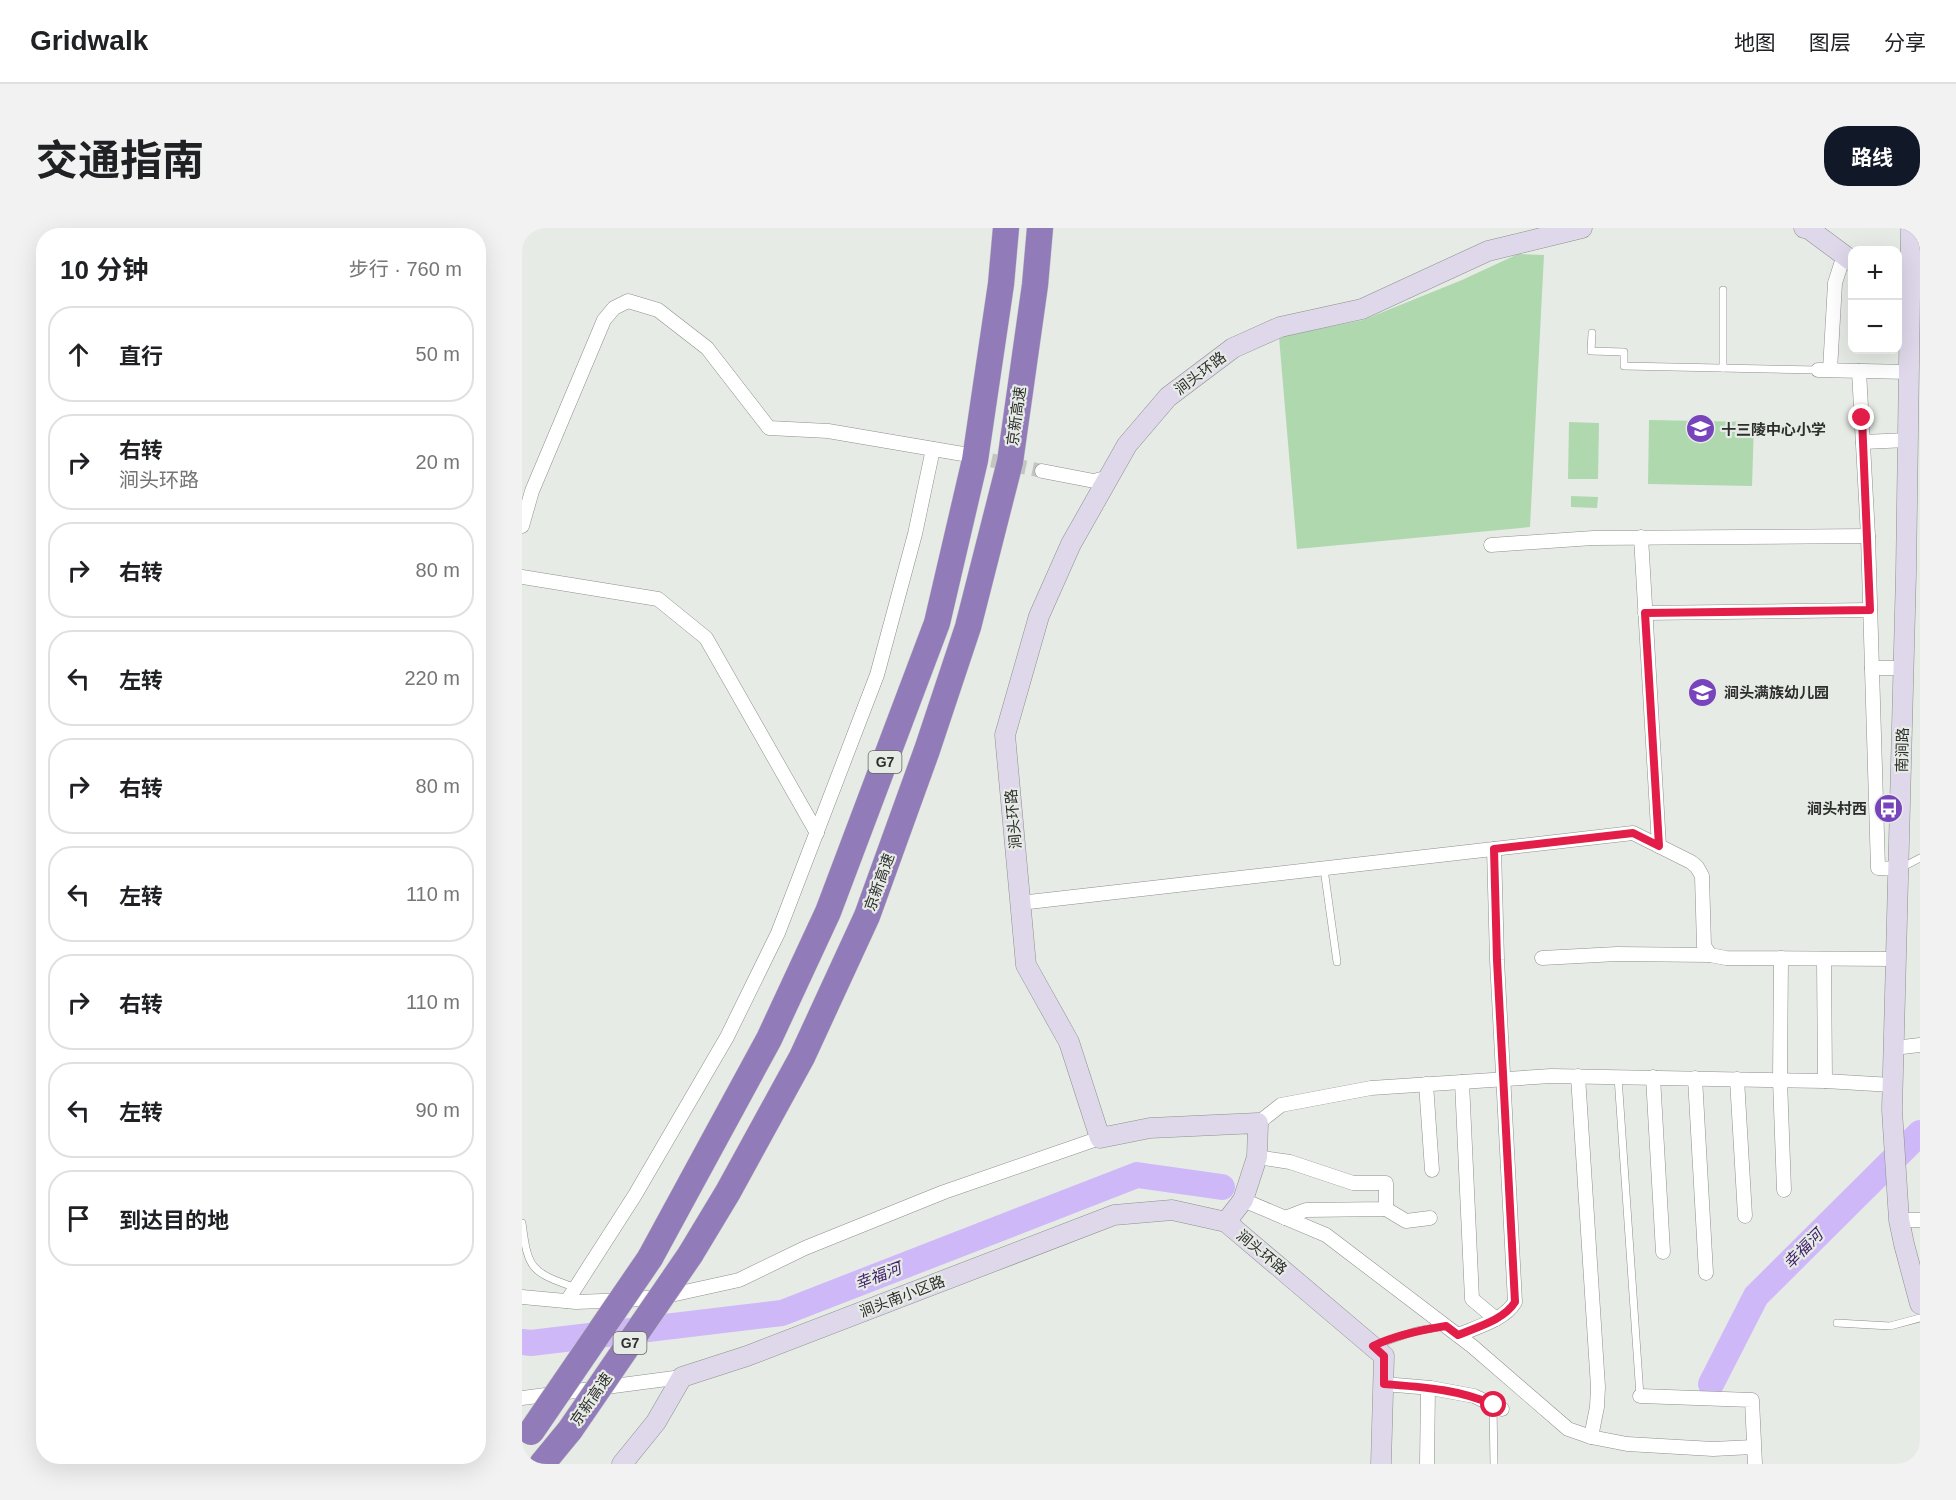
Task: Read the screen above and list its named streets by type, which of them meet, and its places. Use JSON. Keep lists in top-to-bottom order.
{
  "streets": {
    "highway": ["京新高速", "G7"],
    "street": ["涧头环路", "南涧路", "涧头南小区路"]
  },
  "crossings": [
    ["涧头环路", "涧头南小区路"]
  ],
  "water": ["幸福河"],
  "places": {
    "school or university": ["十三陵中心小学", "涧头满族幼儿园"],
    "bus stop": ["涧头村西"]
  },
  "page": {
    "header": "Gridwalk",
    "nav": ["地图", "图层", "分享"],
    "title": "交通指南",
    "buttons": "路线",
    "heading": ["10 分钟", "步行 · 760 m"],
    "map_buttons": ["+", "−"],
    "list": [
      ["直行", "50 m"],
      ["右转", "涧头环路", "20 m"],
      ["右转", "80 m"],
      ["左转", "220 m"],
      ["右转", "80 m"],
      ["左转", "110 m"],
      ["右转", "110 m"],
      ["左转", "90 m"],
      "到达目的地"
    ]
  }
}
